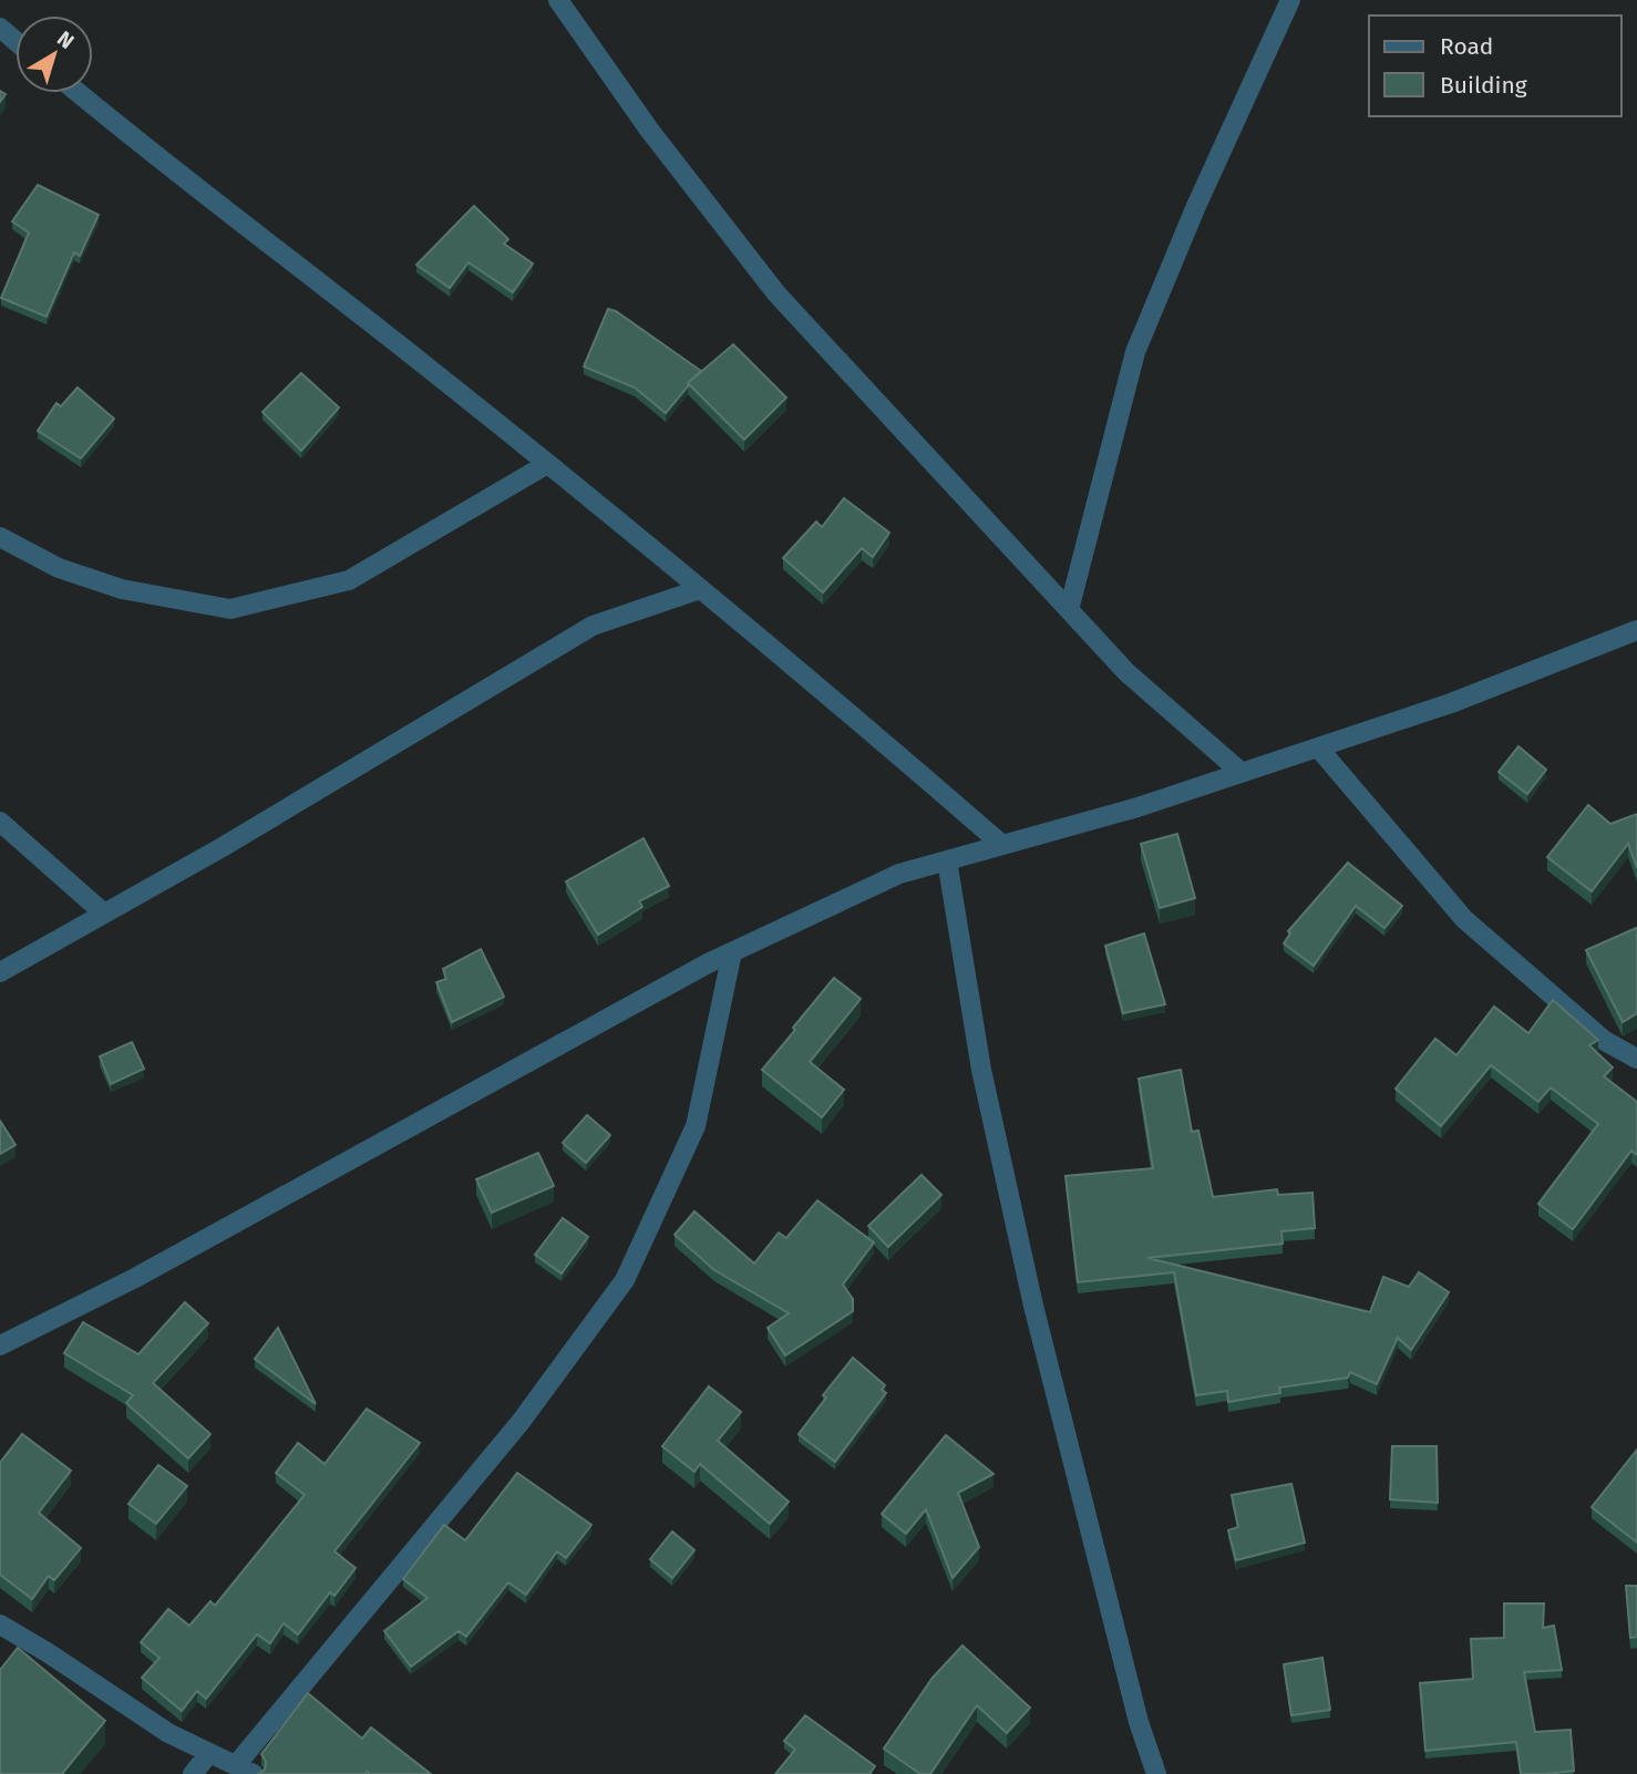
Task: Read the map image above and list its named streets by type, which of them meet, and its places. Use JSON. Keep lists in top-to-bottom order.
{
  "legend": ["Road", "Building"],
  "north": "top right"
}
